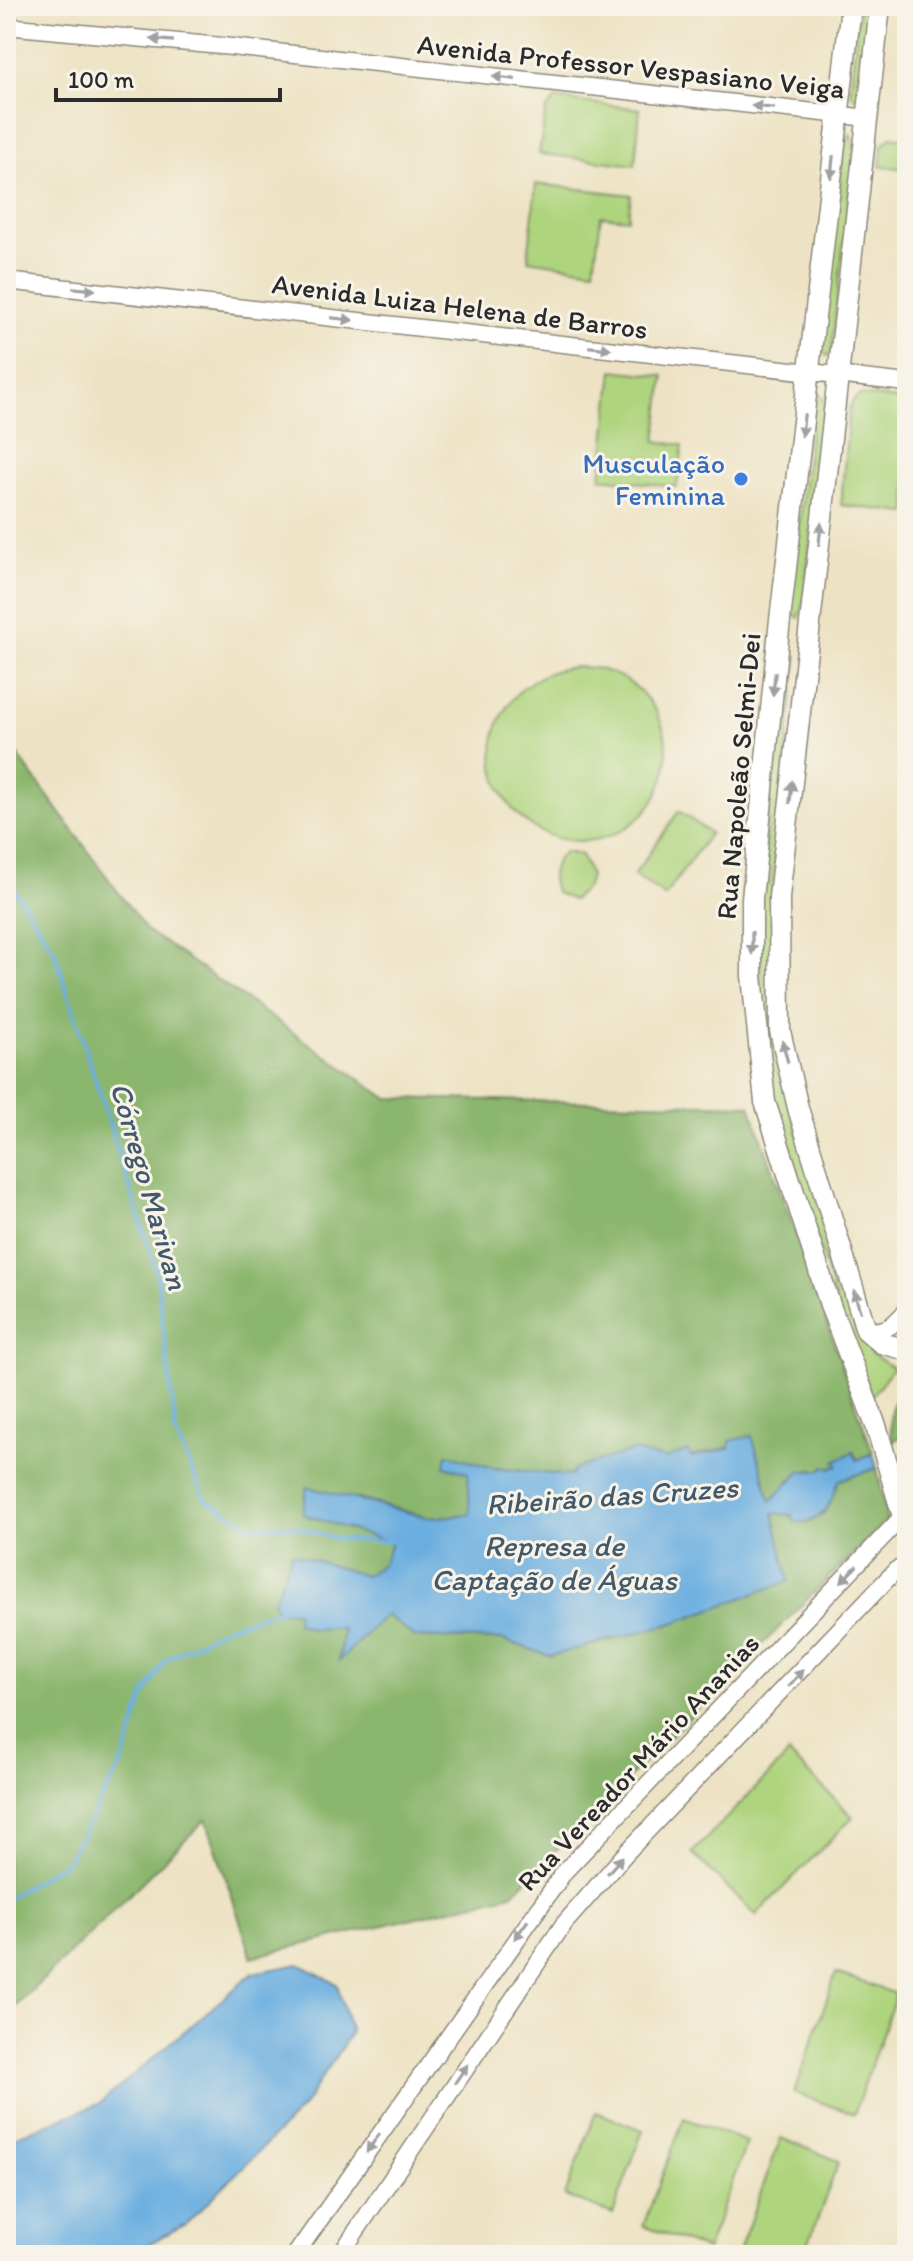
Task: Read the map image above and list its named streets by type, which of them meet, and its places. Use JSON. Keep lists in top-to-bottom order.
{
  "streets": {
    "main road": ["Rua Napoleão Selmi-Dei"],
    "street": ["Avenida Professor Vespasiano Veiga", "Avenida Luiza Helena de Barros", "Rua Vereador Mário Ananias"]
  },
  "crossings": [
    ["Avenida Professor Vespasiano Veiga", "Rua Napoleão Selmi-Dei"],
    ["Avenida Luiza Helena de Barros", "Rua Napoleão Selmi-Dei"],
    ["Rua Napoleão Selmi-Dei", "Rua Vereador Mário Ananias"]
  ],
  "one_way": ["Avenida Professor Vespasiano Veiga", "Avenida Luiza Helena de Barros"],
  "water": ["Córrego Marivan", "Ribeirão das Cruzes", "Represa de Captação de Águas"],
  "places": ["Musculação Feminina"],
  "scale_bar": "100 m"
}
